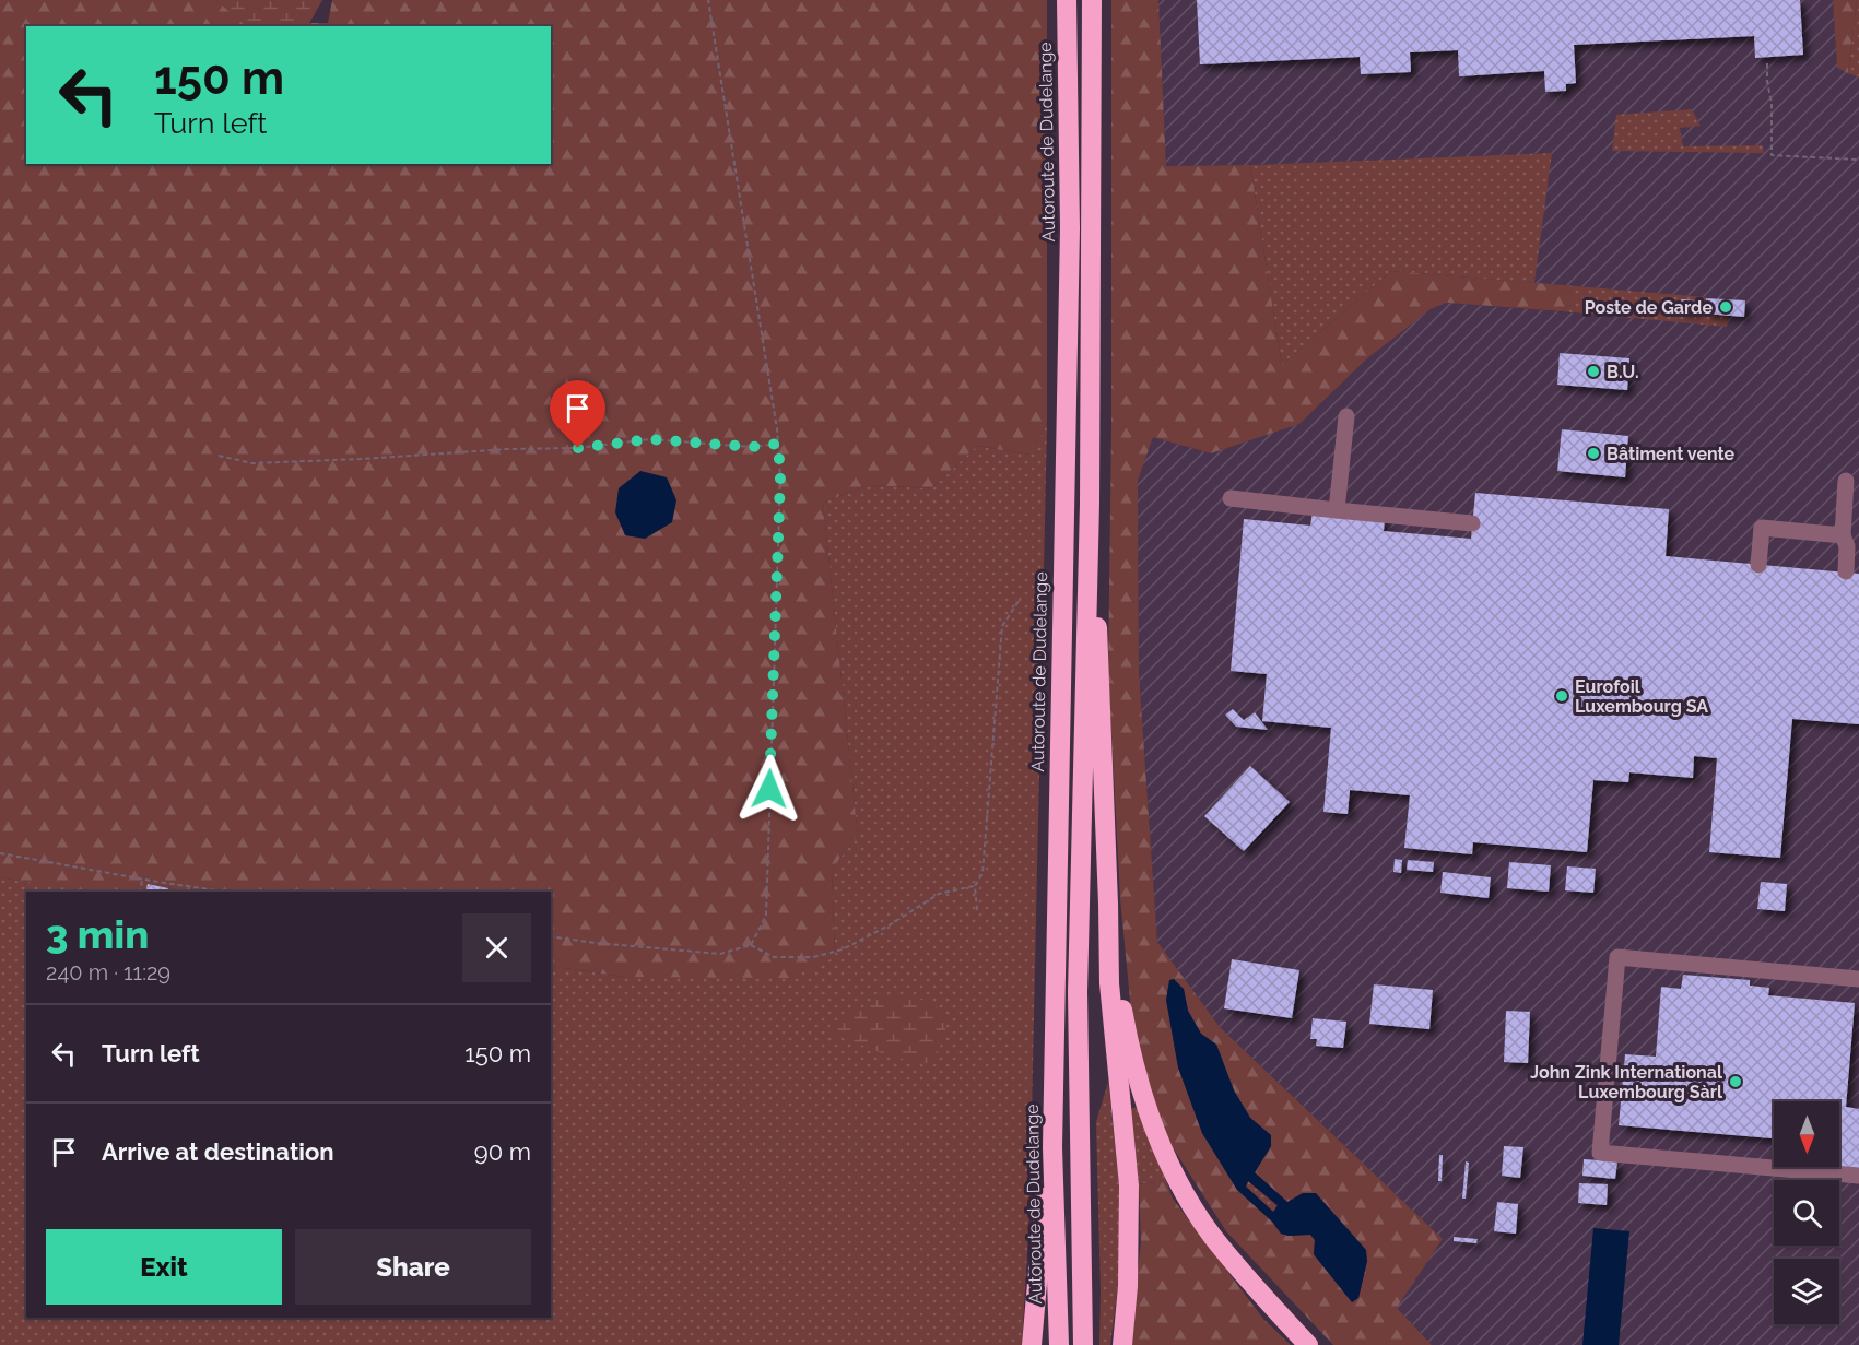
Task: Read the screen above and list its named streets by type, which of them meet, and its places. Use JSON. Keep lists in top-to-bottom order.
{
  "streets": {
    "highway": ["Autoroute de Dudelange"]
  },
  "places": [
    "Poste de Garde",
    "B.U.",
    "Bâtiment vente",
    "Eurofoil Luxembourg SA",
    "John Zink International Luxembourg Sàrl"
  ],
  "north": "bottom",
  "page": {
    "turn": ["150 m", "Turn left"],
    "heading": ["3 min", "240 m · 11:29"],
    "list": [
      {
        "name": "Turn left",
        "value": "150 m"
      },
      {
        "name": "Arrive at destination",
        "value": "90 m"
      }
    ],
    "buttons": ["Exit", "Share"]
  }
}
